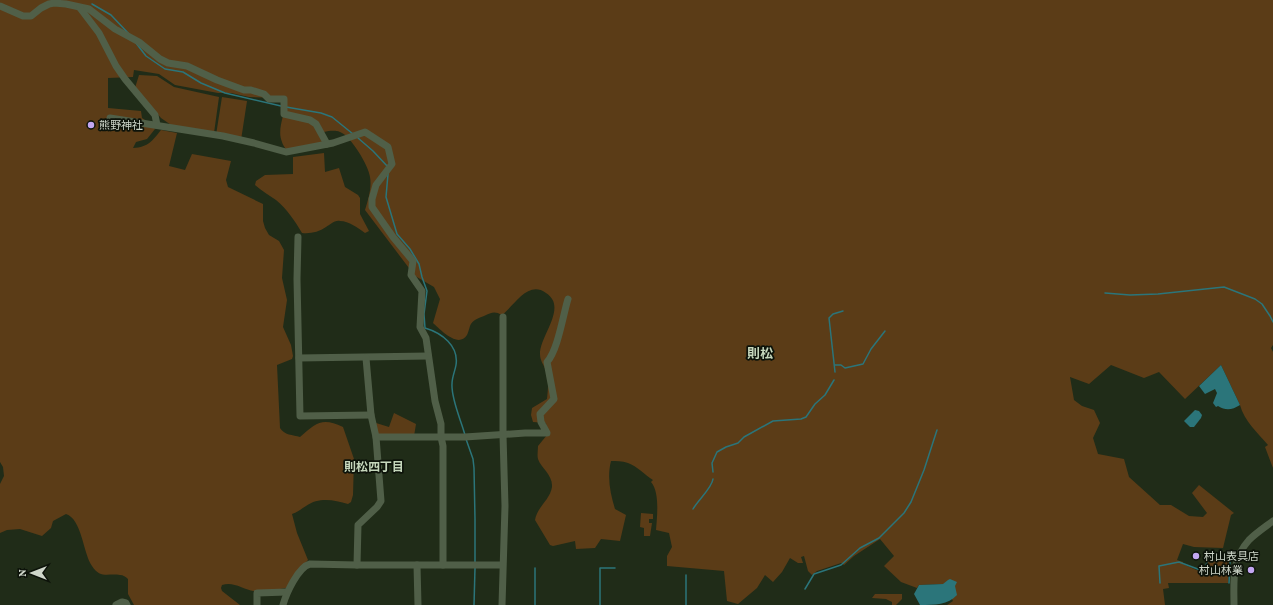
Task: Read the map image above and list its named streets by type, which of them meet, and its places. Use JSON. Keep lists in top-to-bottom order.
{
  "districts": ["則松", "則松四丁目"],
  "places": ["熊野神社", "村山表具店", "村山林業"],
  "north": "left"
}
